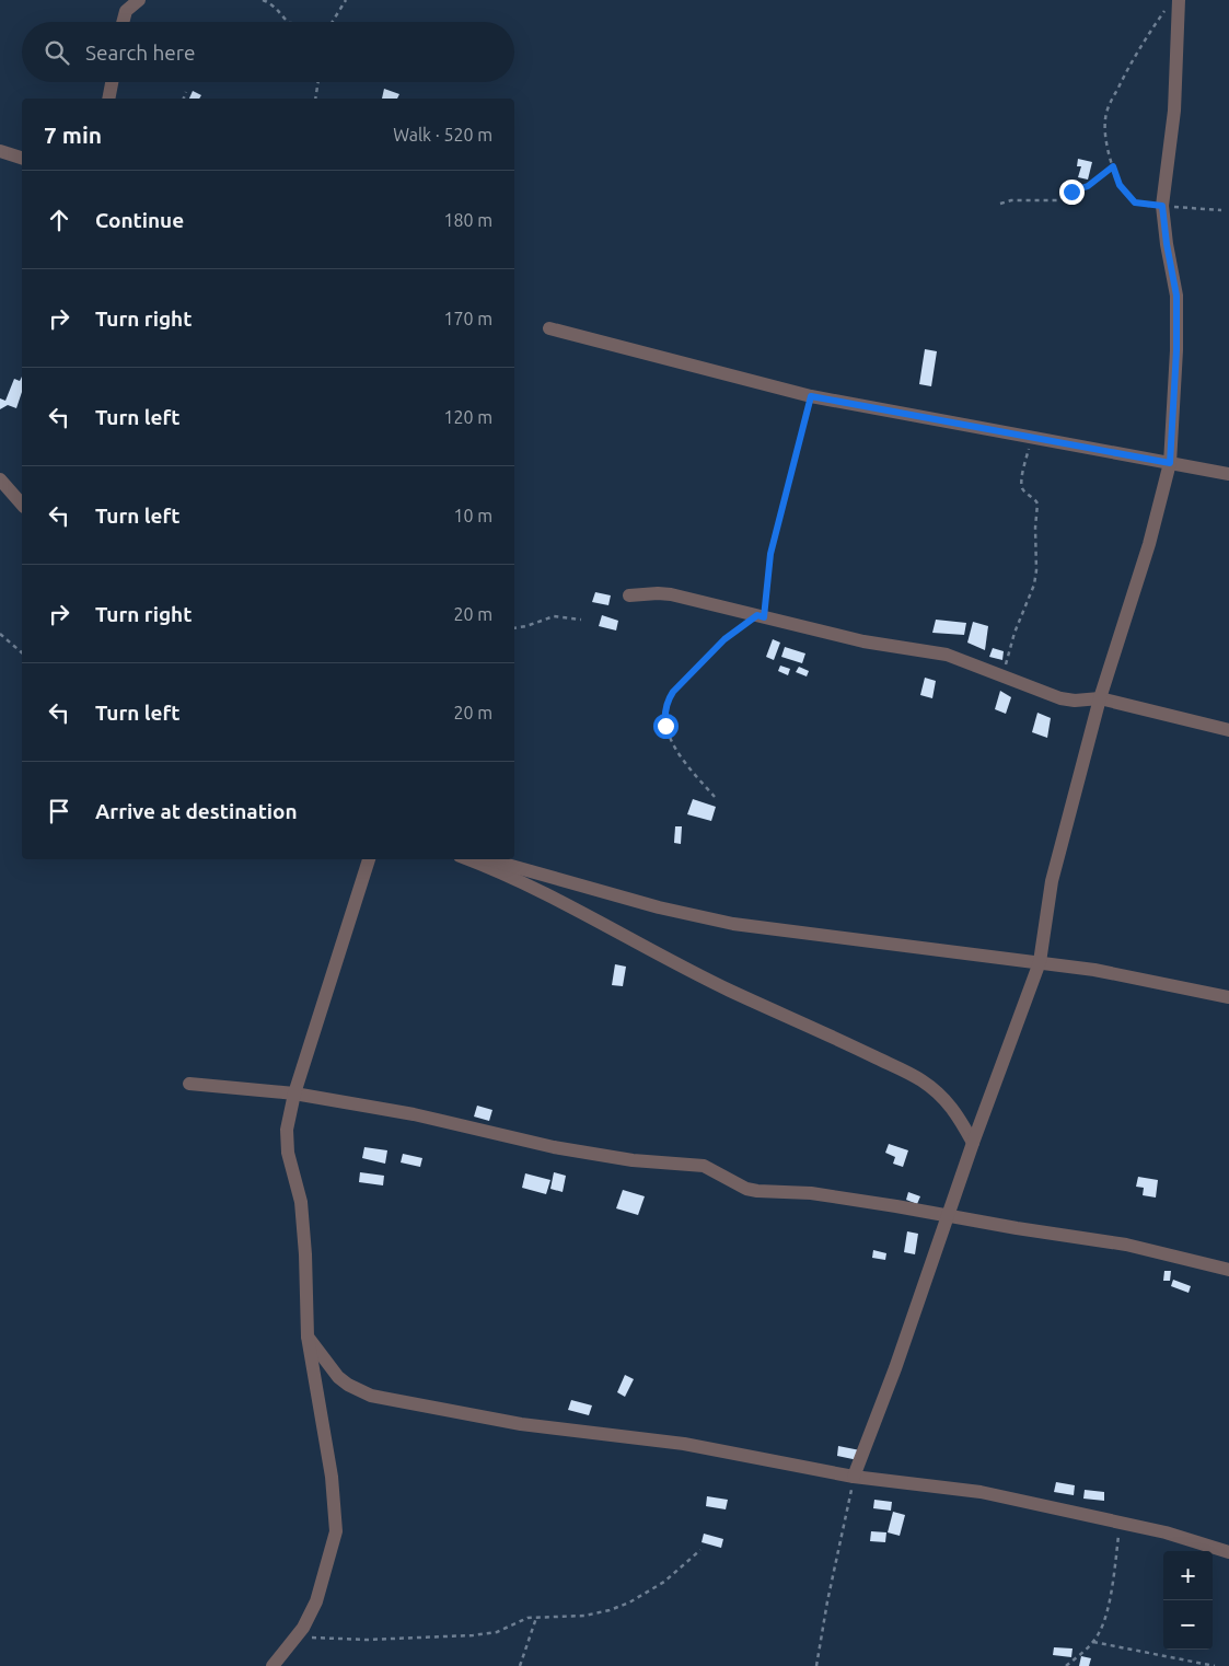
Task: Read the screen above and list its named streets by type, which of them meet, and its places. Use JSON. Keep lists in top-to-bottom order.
{
  "page": {
    "search": "Search here",
    "heading": ["7 min", "Walk · 520 m"],
    "list": [
      ["Continue", "180 m"],
      ["Turn right", "170 m"],
      ["Turn left", "120 m"],
      ["Turn left", "10 m"],
      ["Turn right", "20 m"],
      ["Turn left", "20 m"],
      "Arrive at destination"
    ],
    "map_buttons": ["+", "−"]
  }
}
